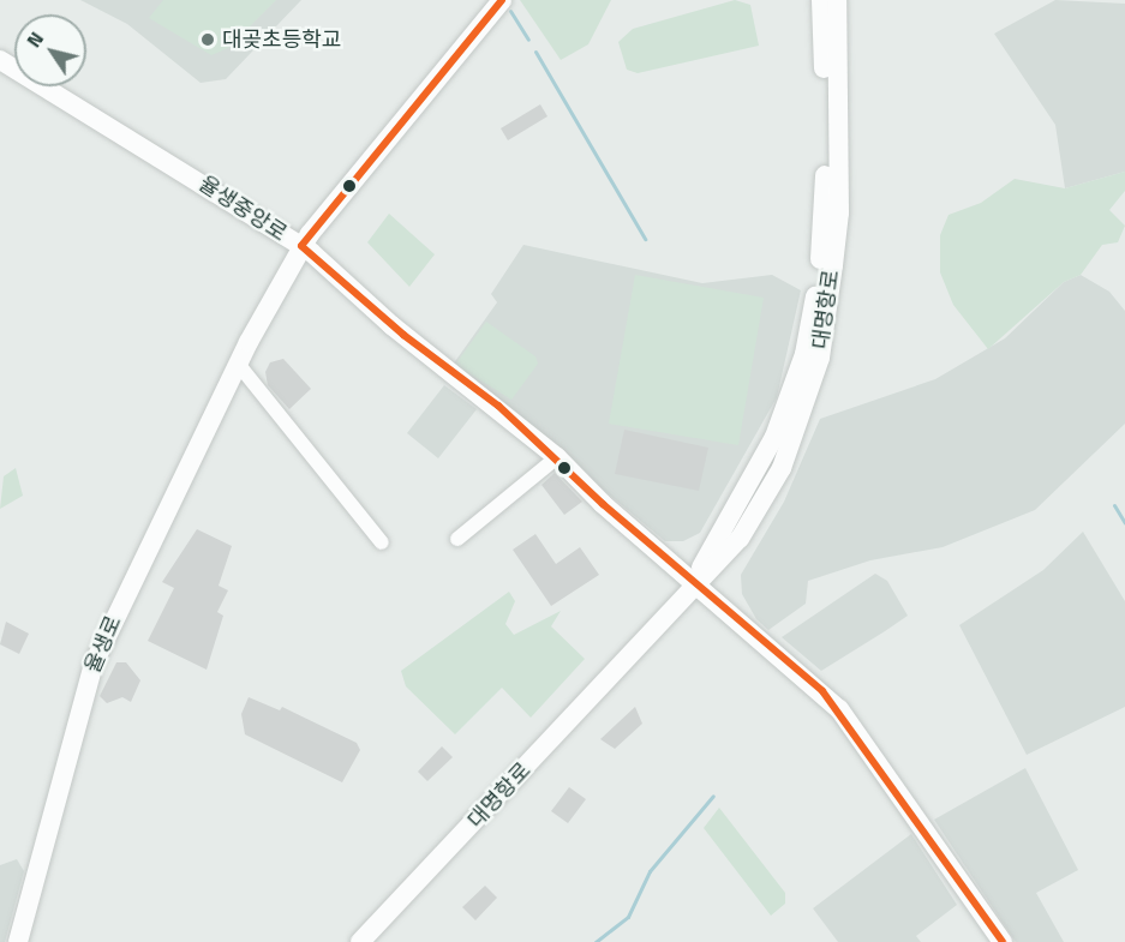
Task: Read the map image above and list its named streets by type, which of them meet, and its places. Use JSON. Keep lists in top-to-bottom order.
{
  "streets": {
    "street": ["율생중앙로", "대명항로", "율생로"]
  },
  "crossings": [
    ["율생중앙로", "대명항로"],
    ["율생중앙로", "율생로"]
  ],
  "places": ["대곶초등학교"],
  "north": "top left"
}
